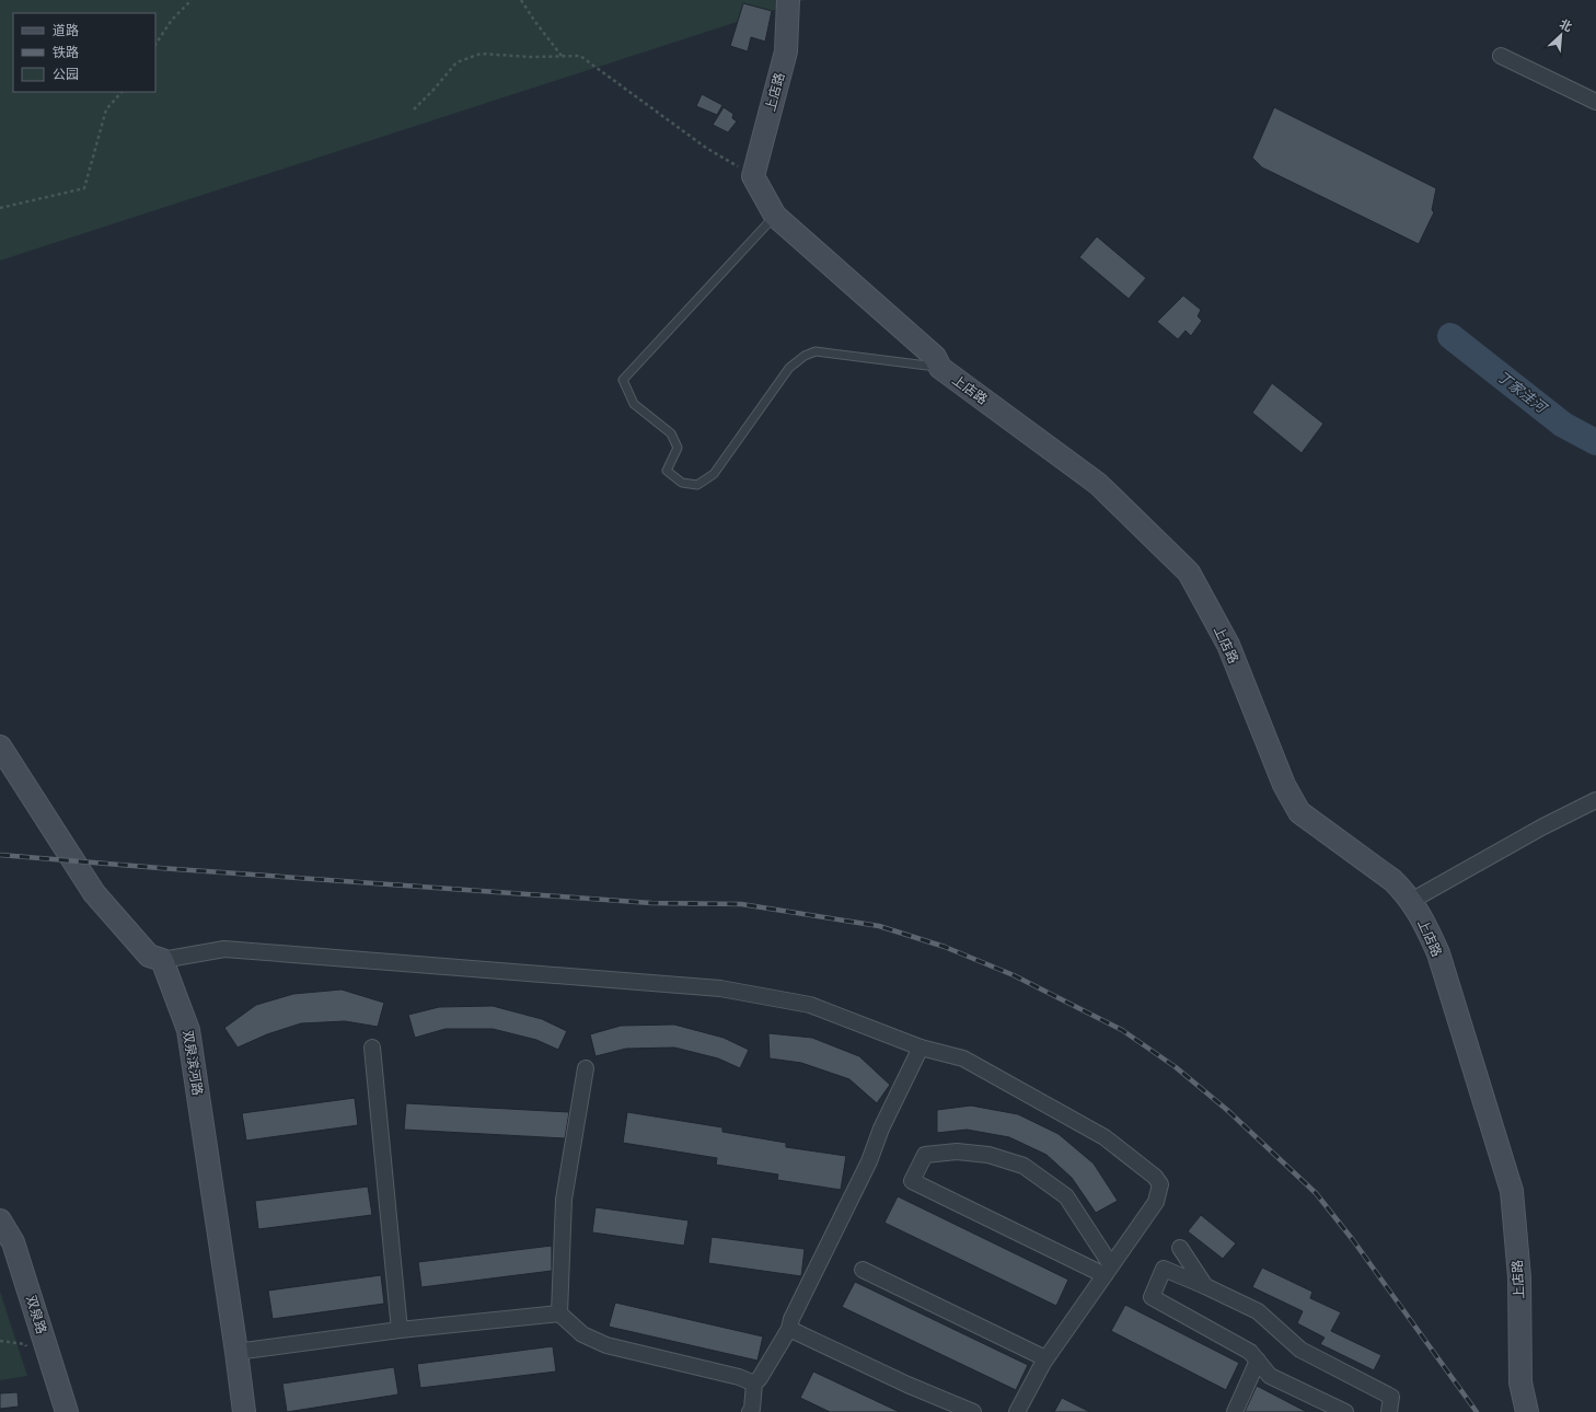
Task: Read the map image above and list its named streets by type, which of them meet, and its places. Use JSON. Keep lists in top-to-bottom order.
{
  "streets": {
    "street": ["上店路", "双泉滨河路", "双泉路"]
  },
  "water": ["丁家洼河"],
  "legend": ["道路", "铁路", "公园"],
  "north": "top right"
}
